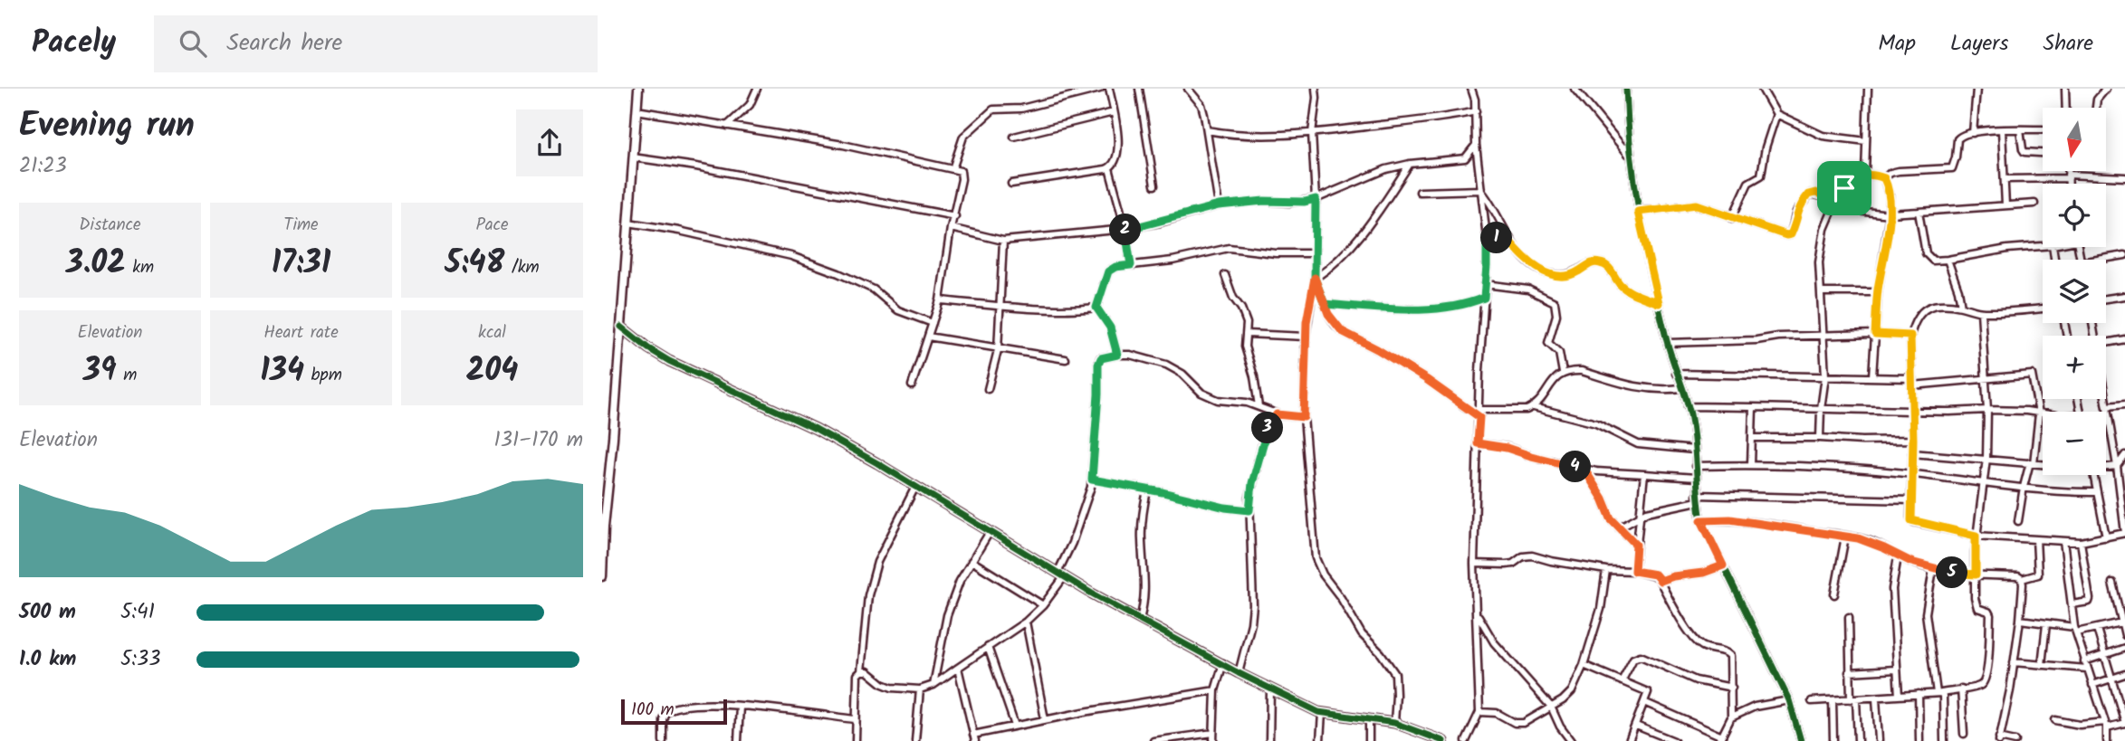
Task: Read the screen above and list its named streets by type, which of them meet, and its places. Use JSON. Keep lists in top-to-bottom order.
{
  "scale_bar": "100 m",
  "north": "bottom",
  "page": {
    "header": "Pacely",
    "search": "Search here",
    "nav": ["Map", "Layers", "Share"],
    "heading": ["Evening run", "21:23"],
    "map_buttons": ["+", "−"],
    "stats": [
      ["Distance", "3.02 km"],
      ["Time", "17:31"],
      ["Pace", "5:48 /km"],
      ["Elevation", "39 m"],
      ["Heart rate", "134 bpm"],
      ["kcal", "204"]
    ],
    "pins": [
      "2",
      "1",
      "3",
      "4",
      "5"
    ],
    "chart": ["Elevation", "131–170 m"],
    "list": [
      {
        "name": "500 m",
        "note": "5:41"
      },
      {
        "name": "1.0 km",
        "note": "5:33"
      }
    ],
    "scale": "100 m"
  }
}
